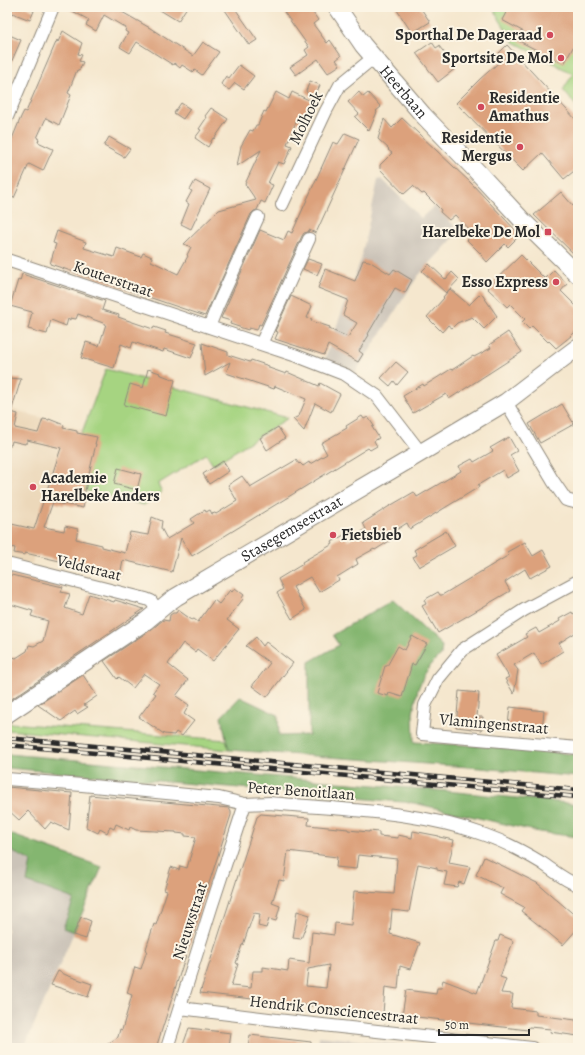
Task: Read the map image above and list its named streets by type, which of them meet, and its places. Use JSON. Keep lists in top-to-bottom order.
{
  "streets": {
    "street": [
      "Heerbaan",
      "Molhoek",
      "Kouterstraat",
      "Stasegemsestraat",
      "Veldstraat",
      "Vlamingenstraat",
      "Peter Benoitlaan",
      "Nieuwstraat",
      "Hendrik Consciencestraat"
    ]
  },
  "crossings": [
    ["Heerbaan", "Molhoek"],
    ["Kouterstraat", "Stasegemsestraat"],
    ["Stasegemsestraat", "Veldstraat"],
    ["Peter Benoitlaan", "Nieuwstraat"],
    ["Nieuwstraat", "Hendrik Consciencestraat"]
  ],
  "places": {
    "other": [
      "Sporthal De Dageraad",
      "Sportsite De Mol",
      "Residentie Amathus",
      "Residentie Mergus",
      "Esso Express",
      "Academie Harelbeke Anders",
      "Fietsbieb"
    ],
    "transit": ["Harelbeke De Mol"]
  },
  "scale_bar": "50 m"
}
